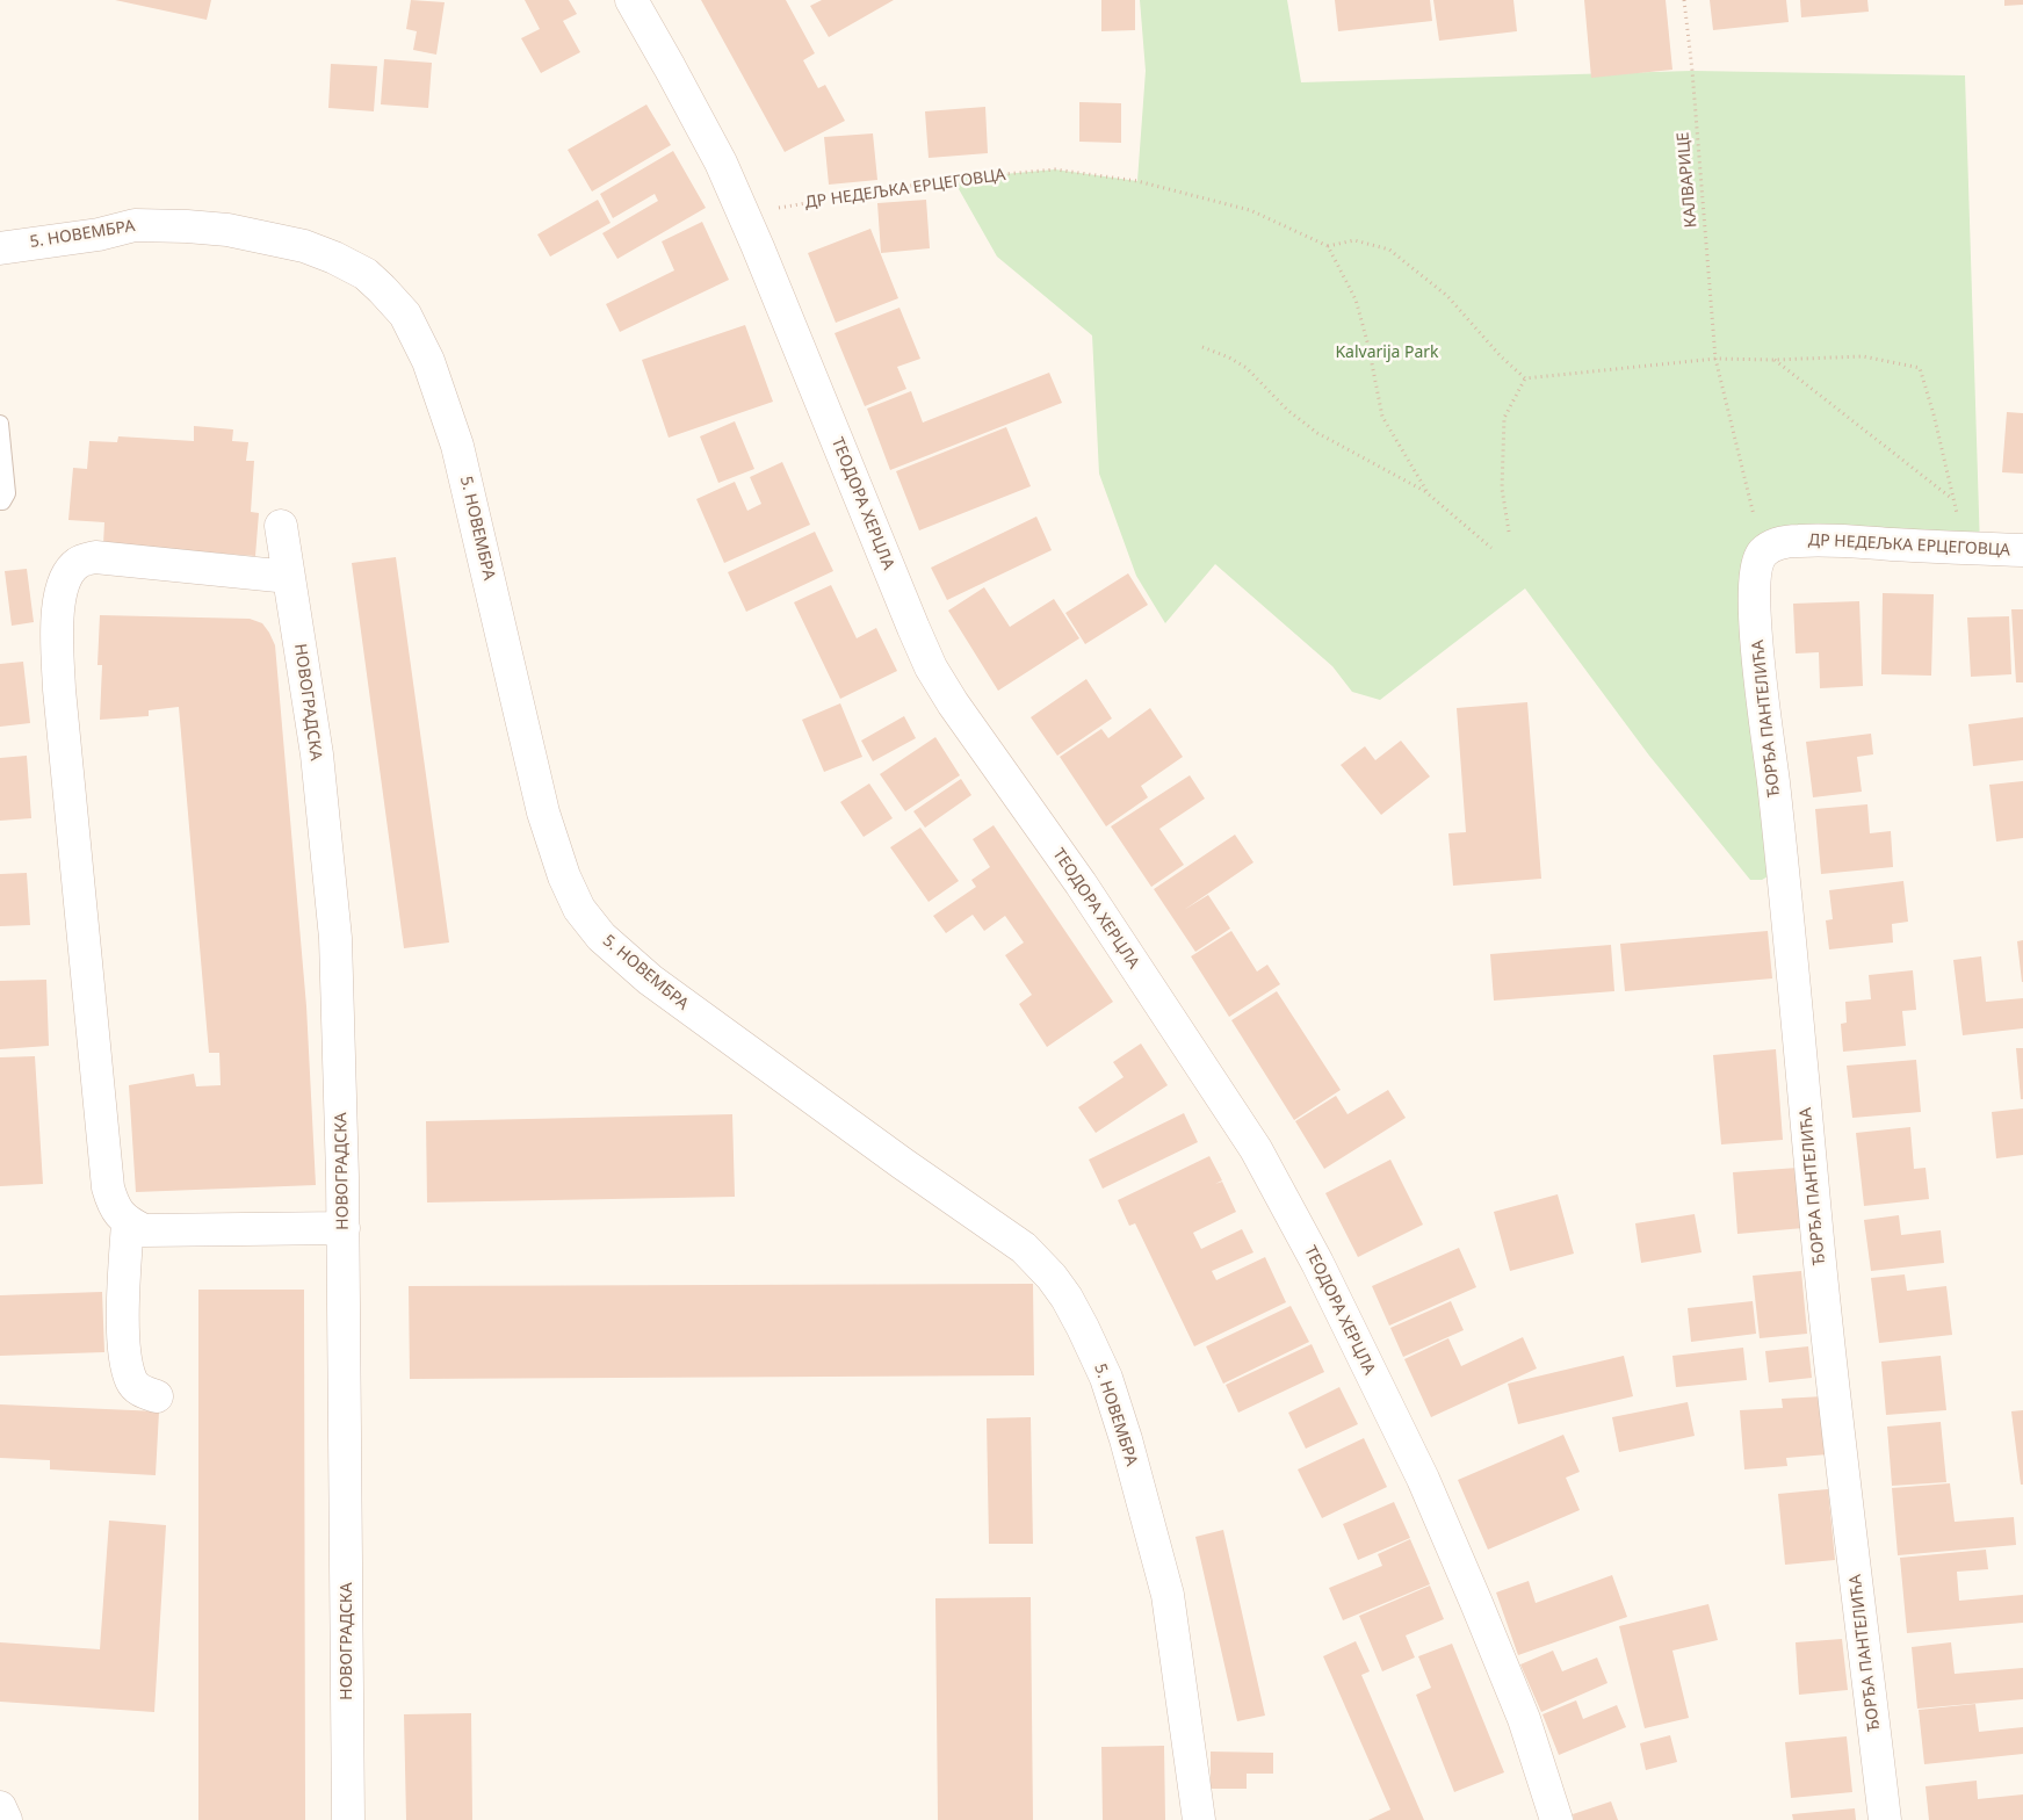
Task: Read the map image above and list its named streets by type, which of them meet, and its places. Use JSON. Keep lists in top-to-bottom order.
{
  "streets": {
    "street": [
      "ДР НЕДЕЉКА ЕРЦЕГОВЦА",
      "5. НОВЕМБРА",
      "ТЕОДОРА ХЕРЦЛА",
      "НОВОГРАДСКА",
      "ЂОРЂА ПАНТЕЛИЋА"
    ],
    "path": ["КАЛВАРИЦЕ"]
  },
  "crossings": [
    ["КАЛВАРИЦЕ", "ДР НЕДЕЉКА ЕРЦЕГОВЦА"],
    ["КАЛВАРИЦЕ", "ЂОРЂА ПАНТЕЛИЋА"],
    ["ДР НЕДЕЉКА ЕРЦЕГОВЦА", "ТЕОДОРА ХЕРЦЛА"],
    ["ДР НЕДЕЉКА ЕРЦЕГОВЦА", "ЂОРЂА ПАНТЕЛИЋА"]
  ],
  "parks": ["Kalvarija Park"]
}
